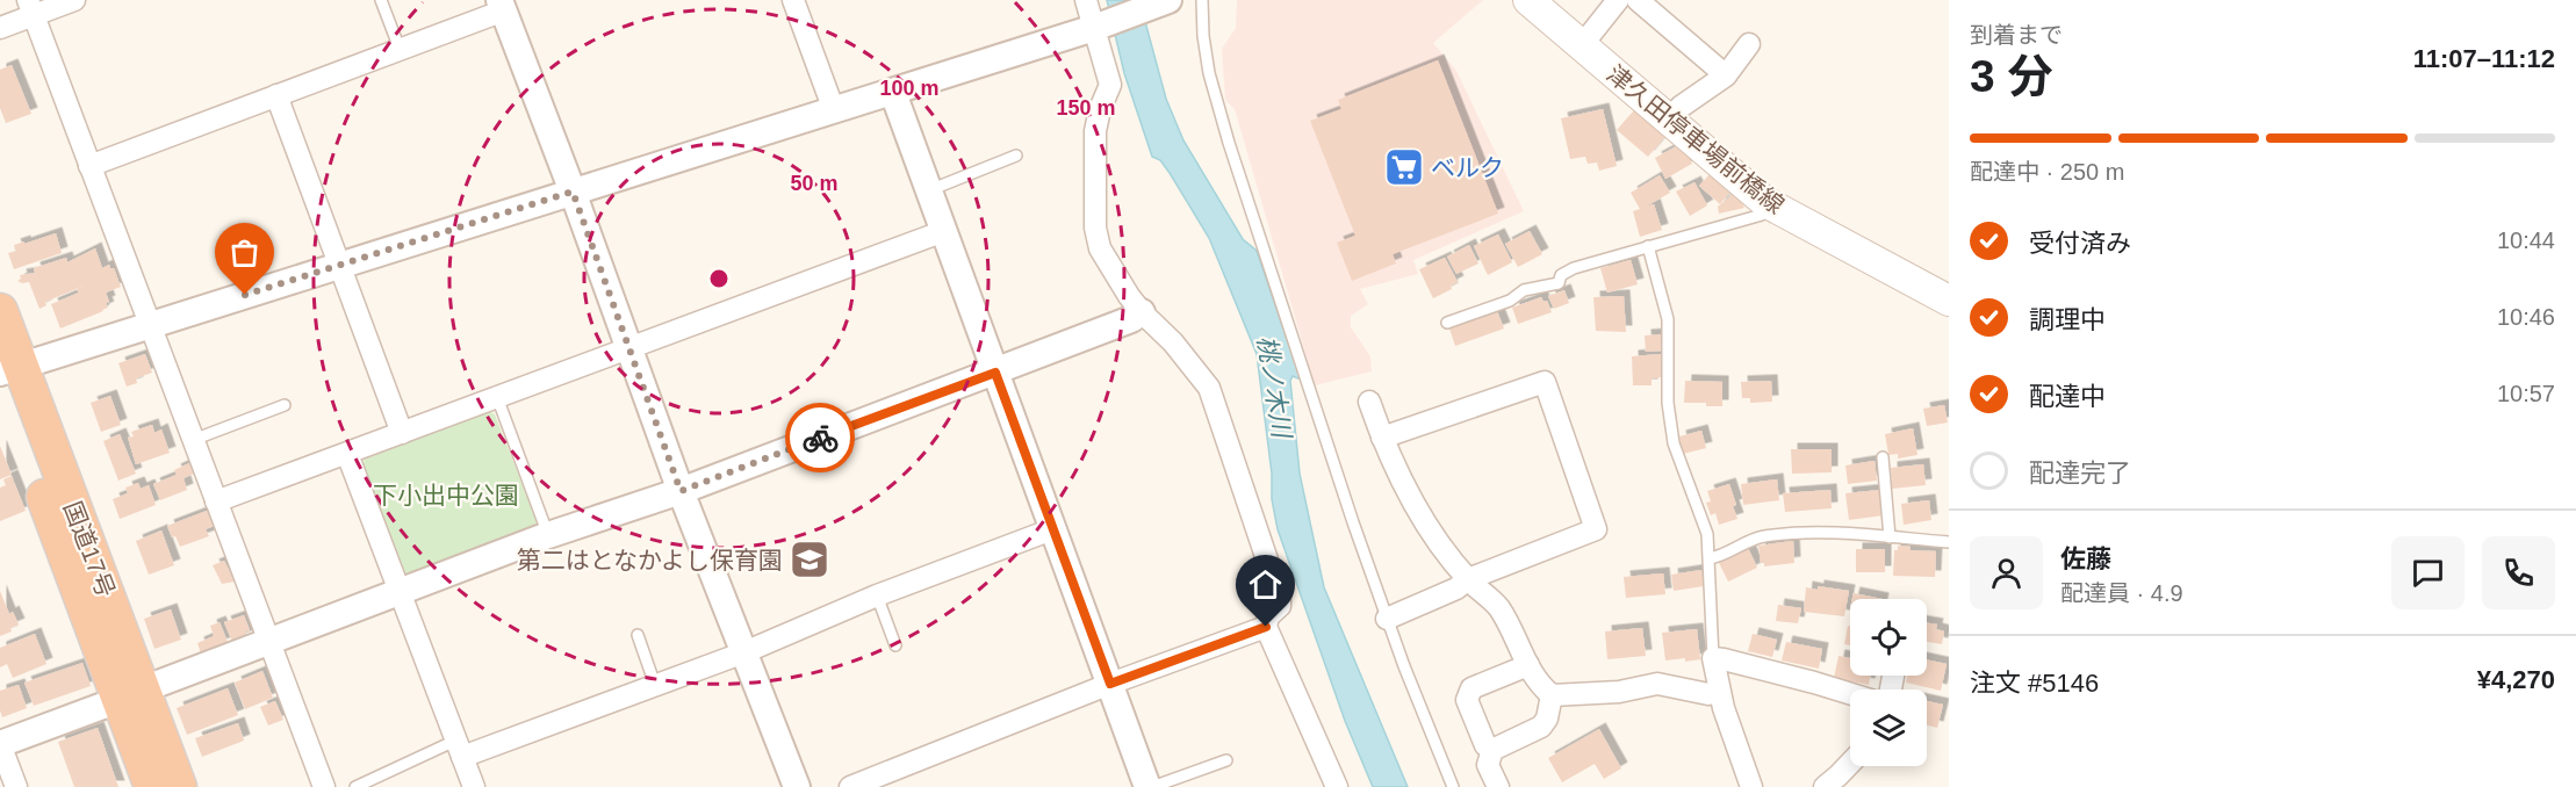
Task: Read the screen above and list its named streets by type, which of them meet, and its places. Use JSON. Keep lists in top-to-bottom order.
{
  "streets": {
    "highway": ["国道17号"],
    "main road": ["津久田停車場前橋線"]
  },
  "water": ["桃ノ木川"],
  "parks": ["下小出中公園"],
  "places": {
    "supermarket": ["ベルク"],
    "school or university": ["第二はとなかよし保育園"]
  },
  "page": {
    "heading": ["3 分", "到着まで", "11:07–11:12"],
    "panel": [
      "佐藤",
      "配達員 · 4.9",
      "注文 #5146",
      "¥4,270"
    ],
    "bar": "配達中 · 250 m",
    "list": [
      ["受付済み", "10:44"],
      ["調理中", "10:46"],
      ["配達中", "10:57"],
      "配達完了"
    ]
  },
  "rings": ["100 m", "150 m", "50 m"]
}
